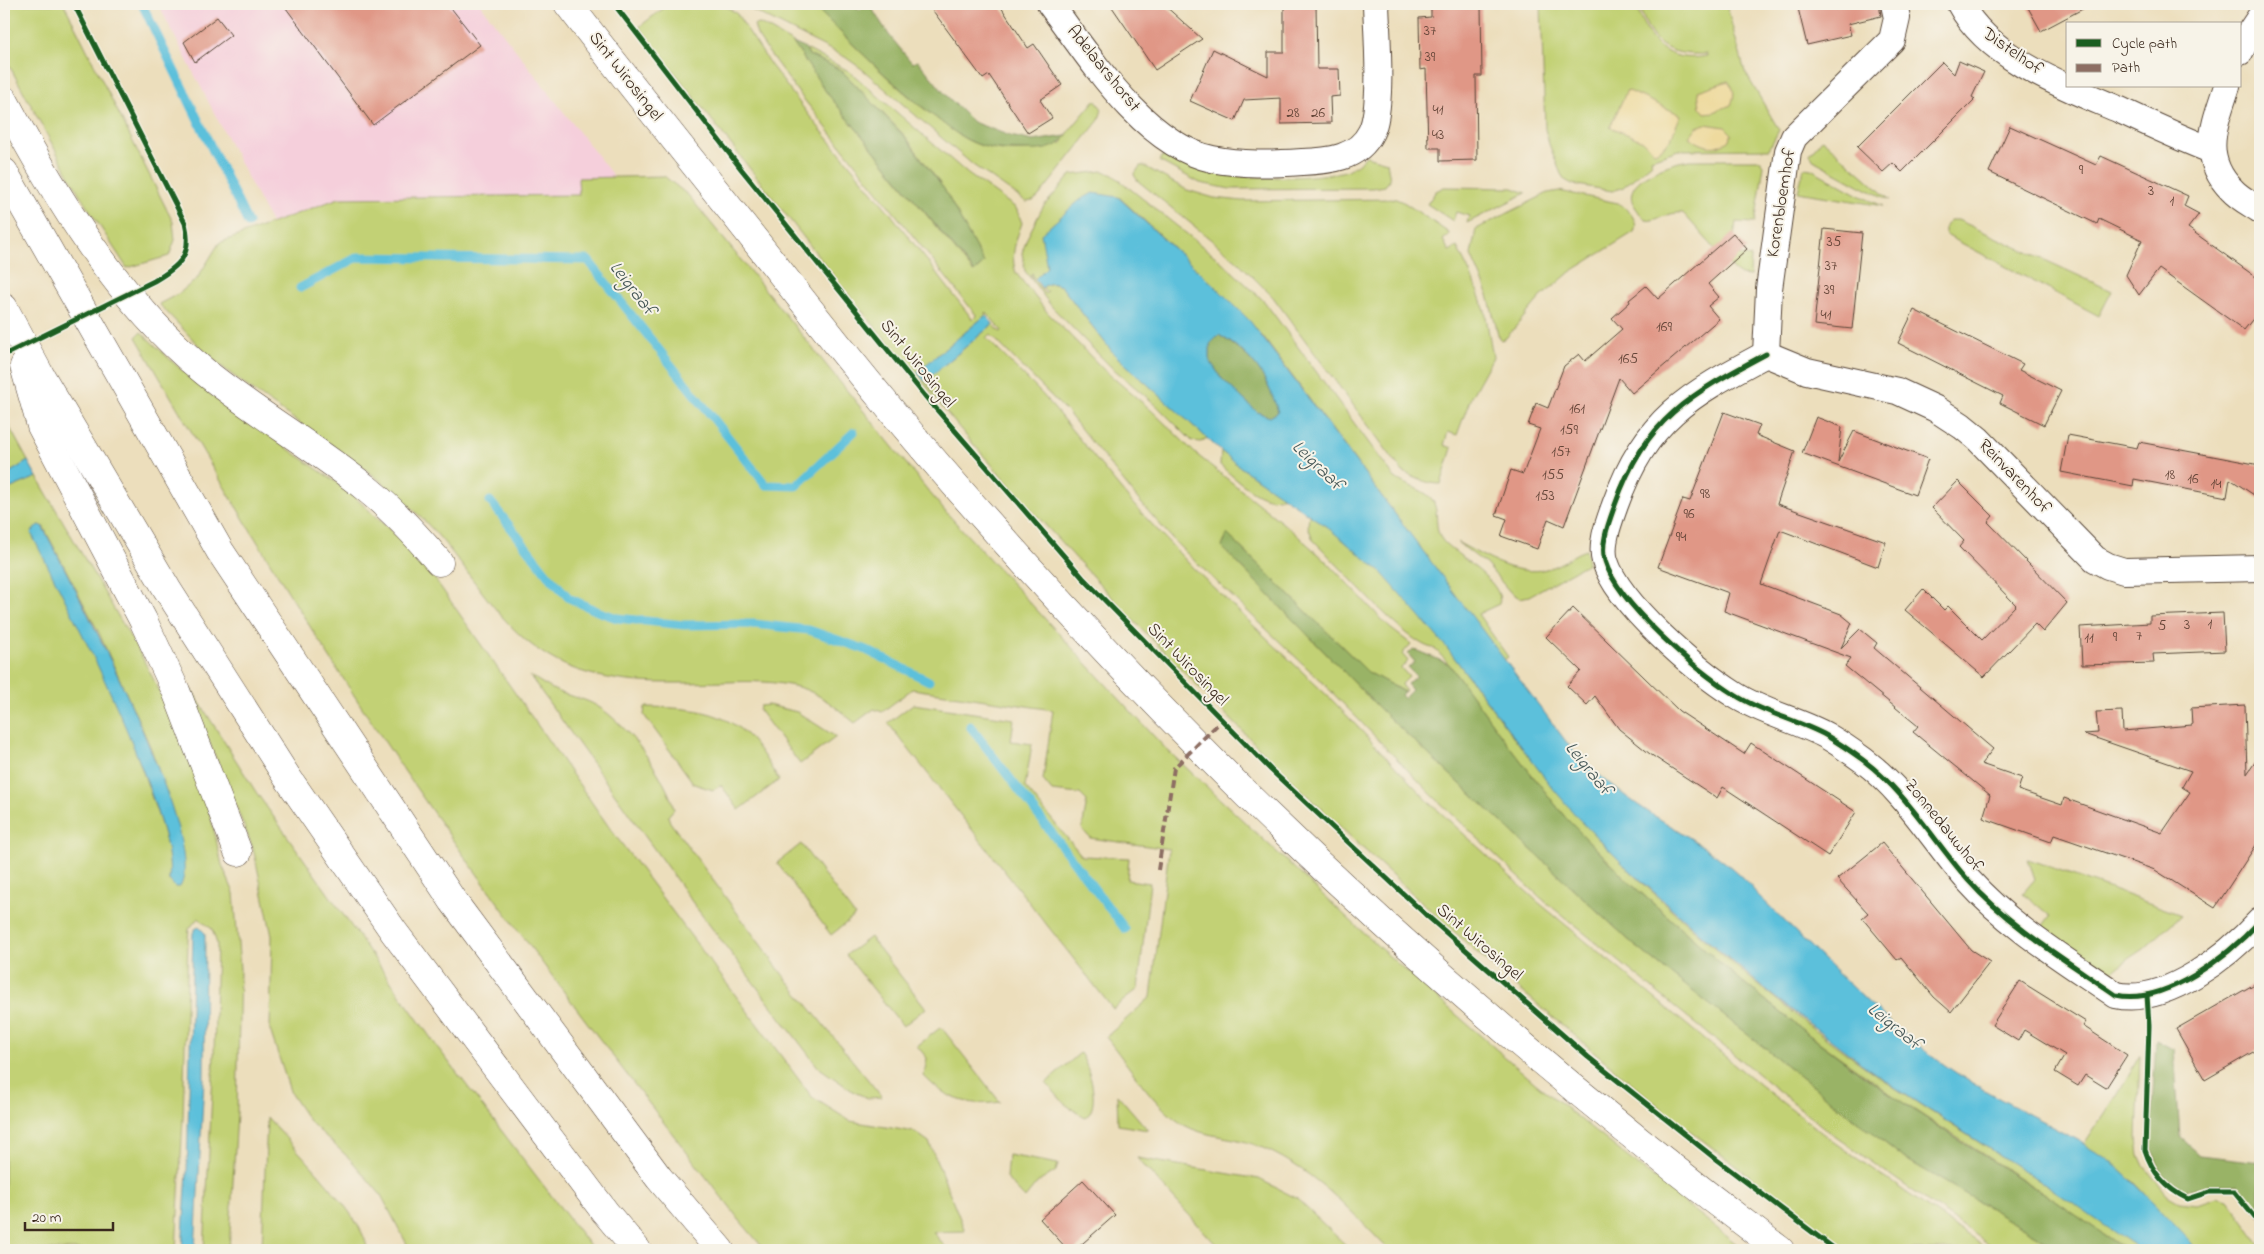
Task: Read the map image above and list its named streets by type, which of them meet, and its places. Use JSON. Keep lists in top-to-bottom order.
{
  "streets": {
    "main road": ["Sint Wirosingel"],
    "street": [
      "Distelhof",
      "Adelaarshorst",
      "Korenbloemhof",
      "Reinvarenhof",
      "Zonnedauwhof"
    ]
  },
  "crossings": [
    ["Korenbloemhof", "Reinvarenhof"],
    ["Korenbloemhof", "Zonnedauwhof"],
    ["Reinvarenhof", "Zonnedauwhof"]
  ],
  "water": ["Leigraaf"],
  "house_numbers": [
    "37",
    "39",
    "41",
    "28",
    "26",
    "43",
    "9",
    "3",
    "1",
    "35",
    "37",
    "39",
    "41",
    "169",
    "165",
    "161",
    "159",
    "157",
    "155",
    "18",
    "16",
    "14",
    "98",
    "153",
    "96",
    "94",
    "1",
    "3",
    "5",
    "7",
    "9",
    "11"
  ],
  "legend": ["Cycle path", "Path"],
  "scale_bar": "20 m"
}
